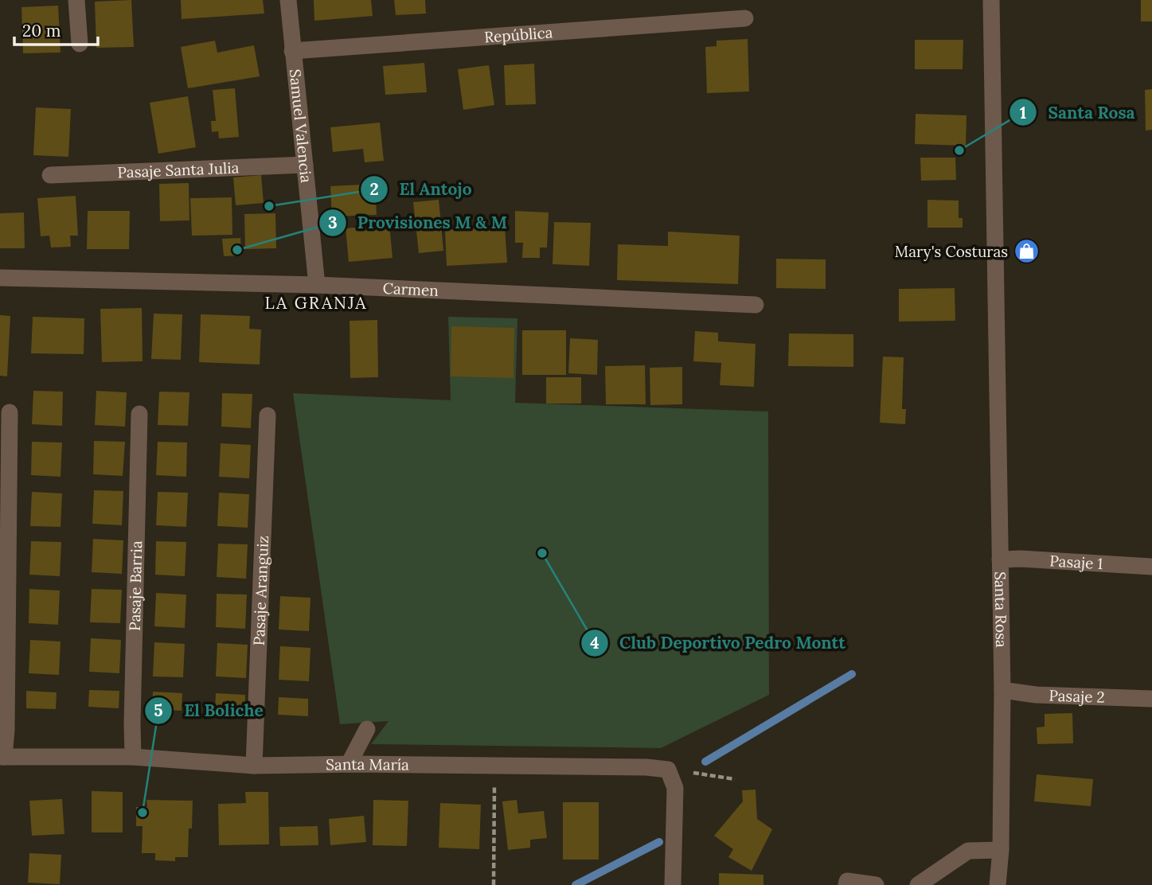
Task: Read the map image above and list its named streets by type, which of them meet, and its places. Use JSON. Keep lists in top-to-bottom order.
{
  "streets": {
    "street": [
      "República",
      "Samuel Valencia",
      "Pasaje Santa Julia",
      "Carmen",
      "Pasaje 1",
      "Pasaje Barria",
      "Pasaje Aranguiz",
      "Santa Rosa",
      "Pasaje 2",
      "Santa María"
    ]
  },
  "crossings": [
    ["República", "Samuel Valencia"],
    ["Samuel Valencia", "Pasaje Santa Julia"],
    ["Samuel Valencia", "Carmen"],
    ["Pasaje 1", "Santa Rosa"],
    ["Pasaje Barria", "Santa María"],
    ["Pasaje Aranguiz", "Santa María"],
    ["Santa Rosa", "Pasaje 2"]
  ],
  "districts": ["LA GRANJA"],
  "places": {
    "other": [
      "Santa Rosa",
      "El Antojo",
      "Provisiones M & M",
      "Club Deportivo Pedro Montt",
      "El Boliche"
    ],
    "shop": ["Mary's Costuras"]
  },
  "scale_bar": "20 m"
}
